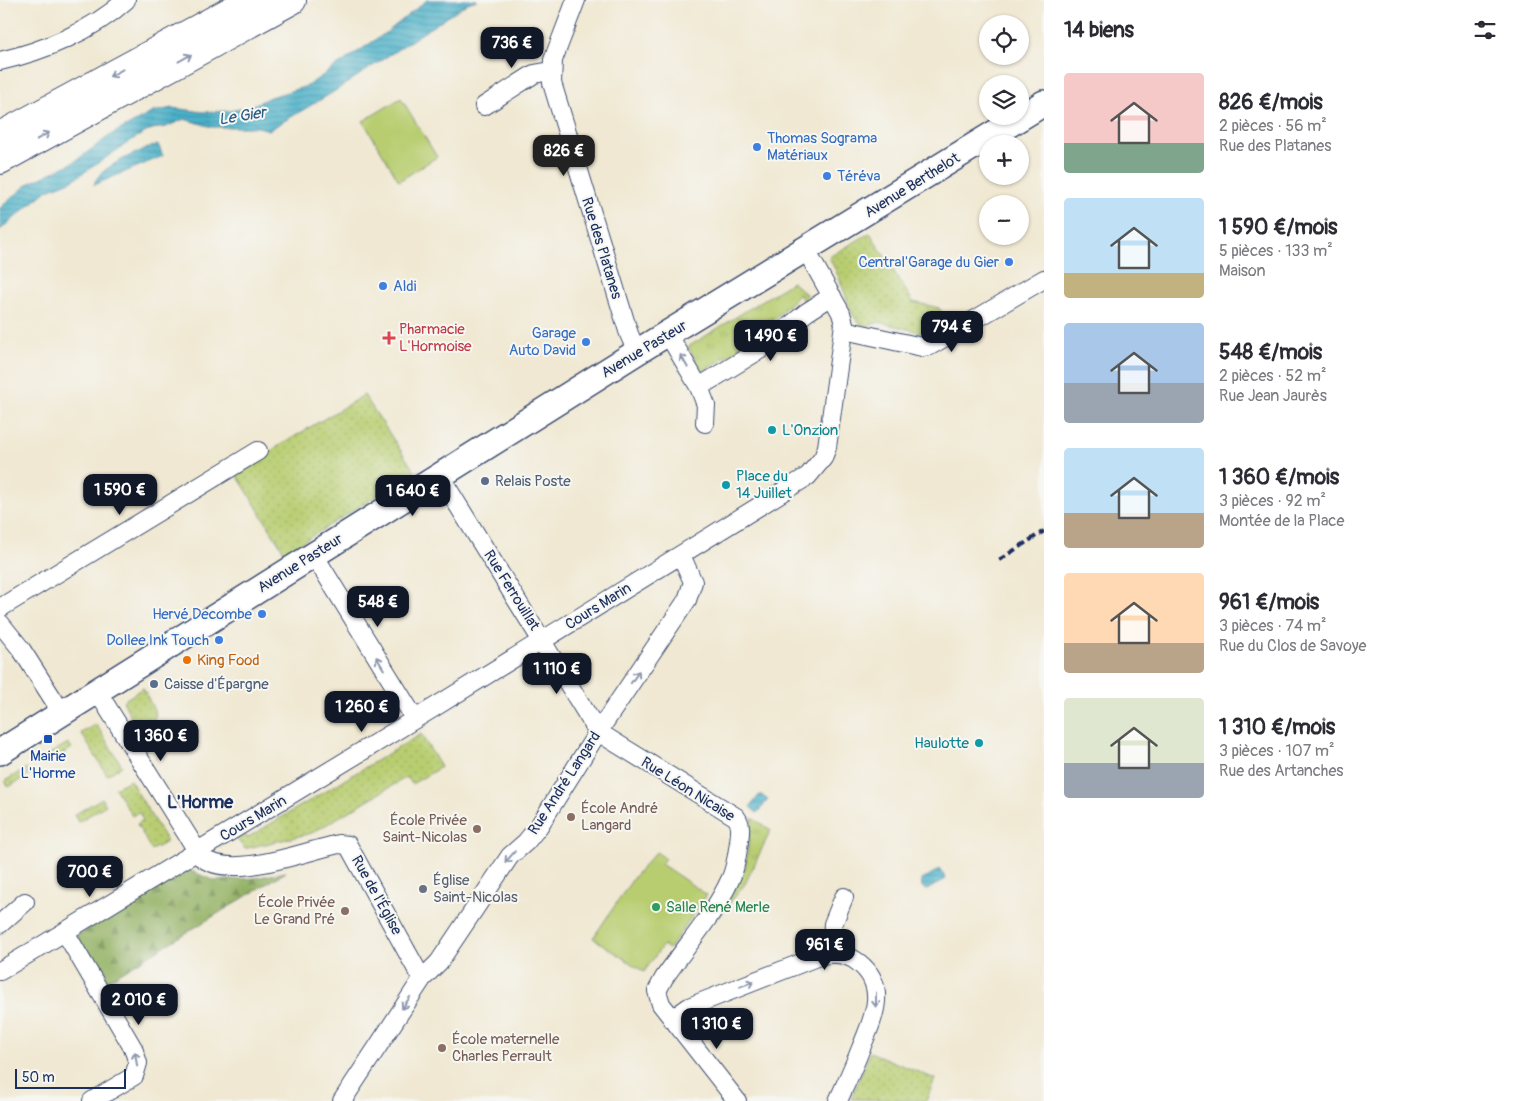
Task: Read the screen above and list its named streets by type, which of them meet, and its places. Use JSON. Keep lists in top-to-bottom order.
{
  "streets": {
    "main road": ["Avenue Berthelot", "Avenue Pasteur"],
    "street": [
      "Rue des Platanes",
      "Rue Ferrouillat",
      "Cours Marin",
      "Rue André Langard",
      "Rue Léon Nicaise",
      "Rue de l'Église"
    ]
  },
  "crossings": [
    ["Avenue Berthelot", "Avenue Pasteur"],
    ["Avenue Berthelot", "Cours Marin"],
    ["Rue des Platanes", "Avenue Pasteur"],
    ["Avenue Pasteur", "Rue Ferrouillat"],
    ["Avenue Pasteur", "Cours Marin"],
    ["Rue Ferrouillat", "Cours Marin"],
    ["Rue Ferrouillat", "Rue André Langard"],
    ["Rue Ferrouillat", "Rue Léon Nicaise"],
    ["Cours Marin", "Rue André Langard"],
    ["Cours Marin", "Rue de l'Église"],
    ["Rue André Langard", "Rue Léon Nicaise"],
    ["Rue André Langard", "Rue de l'Église"]
  ],
  "districts": ["L'Horme"],
  "water": ["Le Gier"],
  "places": {
    "other": [
      "Thomas Sograma Matériaux",
      "Téréva",
      "Central'Garage du Gier",
      "Aldi",
      "Garage Auto David",
      "L'Onzion",
      "Relais Poste",
      "Place du 14 Juillet",
      "Hervé Decombe",
      "Dollee Ink Touch",
      "King Food",
      "Caisse d'Épargne",
      "Haulotte",
      "École André Langard",
      "École Privée Saint-Nicolas",
      "Église Saint-Nicolas",
      "Salle René Merle",
      "École Privée Le Grand Pré",
      "École maternelle Charles Perrault"
    ],
    "health": ["Pharmacie L'Hormoise"],
    "transit": ["Mairie L'Horme"]
  },
  "scale_bar": "50 m",
  "page": {
    "heading": "14 biens",
    "map_buttons": ["+", "−"],
    "price": [
      "736 €",
      "826 €",
      "794 €",
      "1 490 €",
      "1 590 €",
      "1 640 €",
      "548 €",
      "1 110 €",
      "1 260 €",
      "1 360 €",
      "700 €",
      "961 €",
      "2 010 €",
      "1 310 €"
    ],
    "list": [
      {
        "name": "826 €/mois",
        "note": "2 pièces · 56 m² · Rue des Platanes"
      },
      {
        "name": "1 590 €/mois",
        "note": "5 pièces · 133 m² · Maison"
      },
      {
        "name": "548 €/mois",
        "note": "2 pièces · 52 m² · Rue Jean Jaurès"
      },
      {
        "name": "1 360 €/mois",
        "note": "3 pièces · 92 m² · Montée de la Place"
      },
      {
        "name": "961 €/mois",
        "note": "3 pièces · 74 m² · Rue du Clos de Savoye"
      },
      {
        "name": "1 310 €/mois",
        "note": "3 pièces · 107 m² · Rue des Artanches"
      }
    ],
    "scale": "50 m"
  }
}
